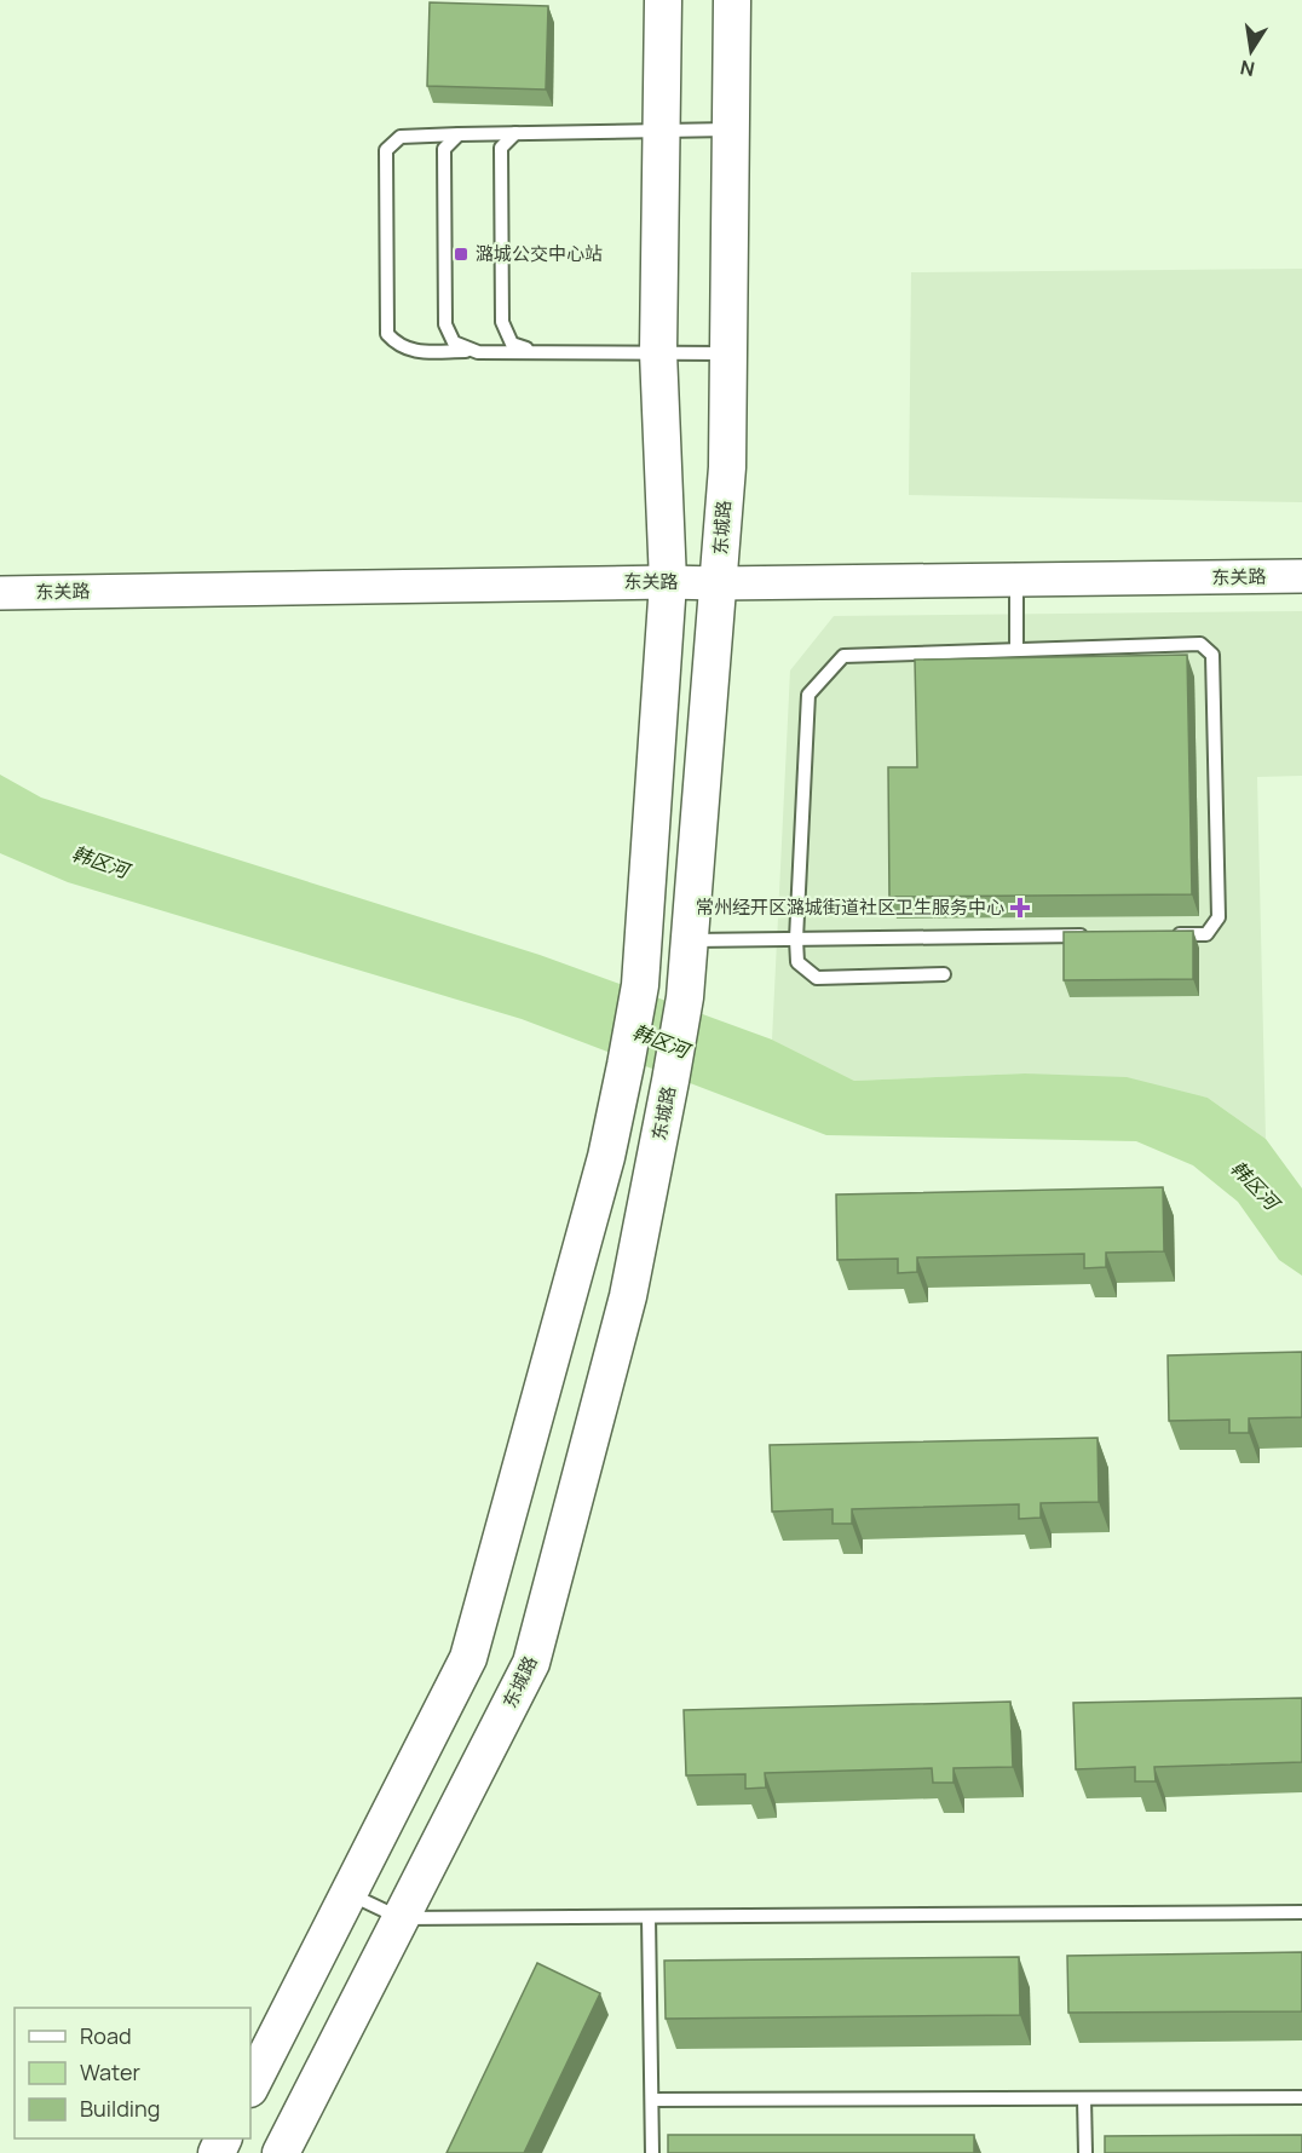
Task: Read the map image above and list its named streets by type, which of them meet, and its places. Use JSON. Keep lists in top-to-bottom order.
{
  "streets": {
    "main road": ["东城路"],
    "street": ["东关路"]
  },
  "crossings": [
    ["东城路", "东关路"]
  ],
  "water": ["韩区河"],
  "places": {
    "transit": ["潞城公交中心站"],
    "health": ["常州经开区潞城街道社区卫生服务中心"]
  },
  "legend": ["Road", "Water", "Building"],
  "north": "bottom"
}
